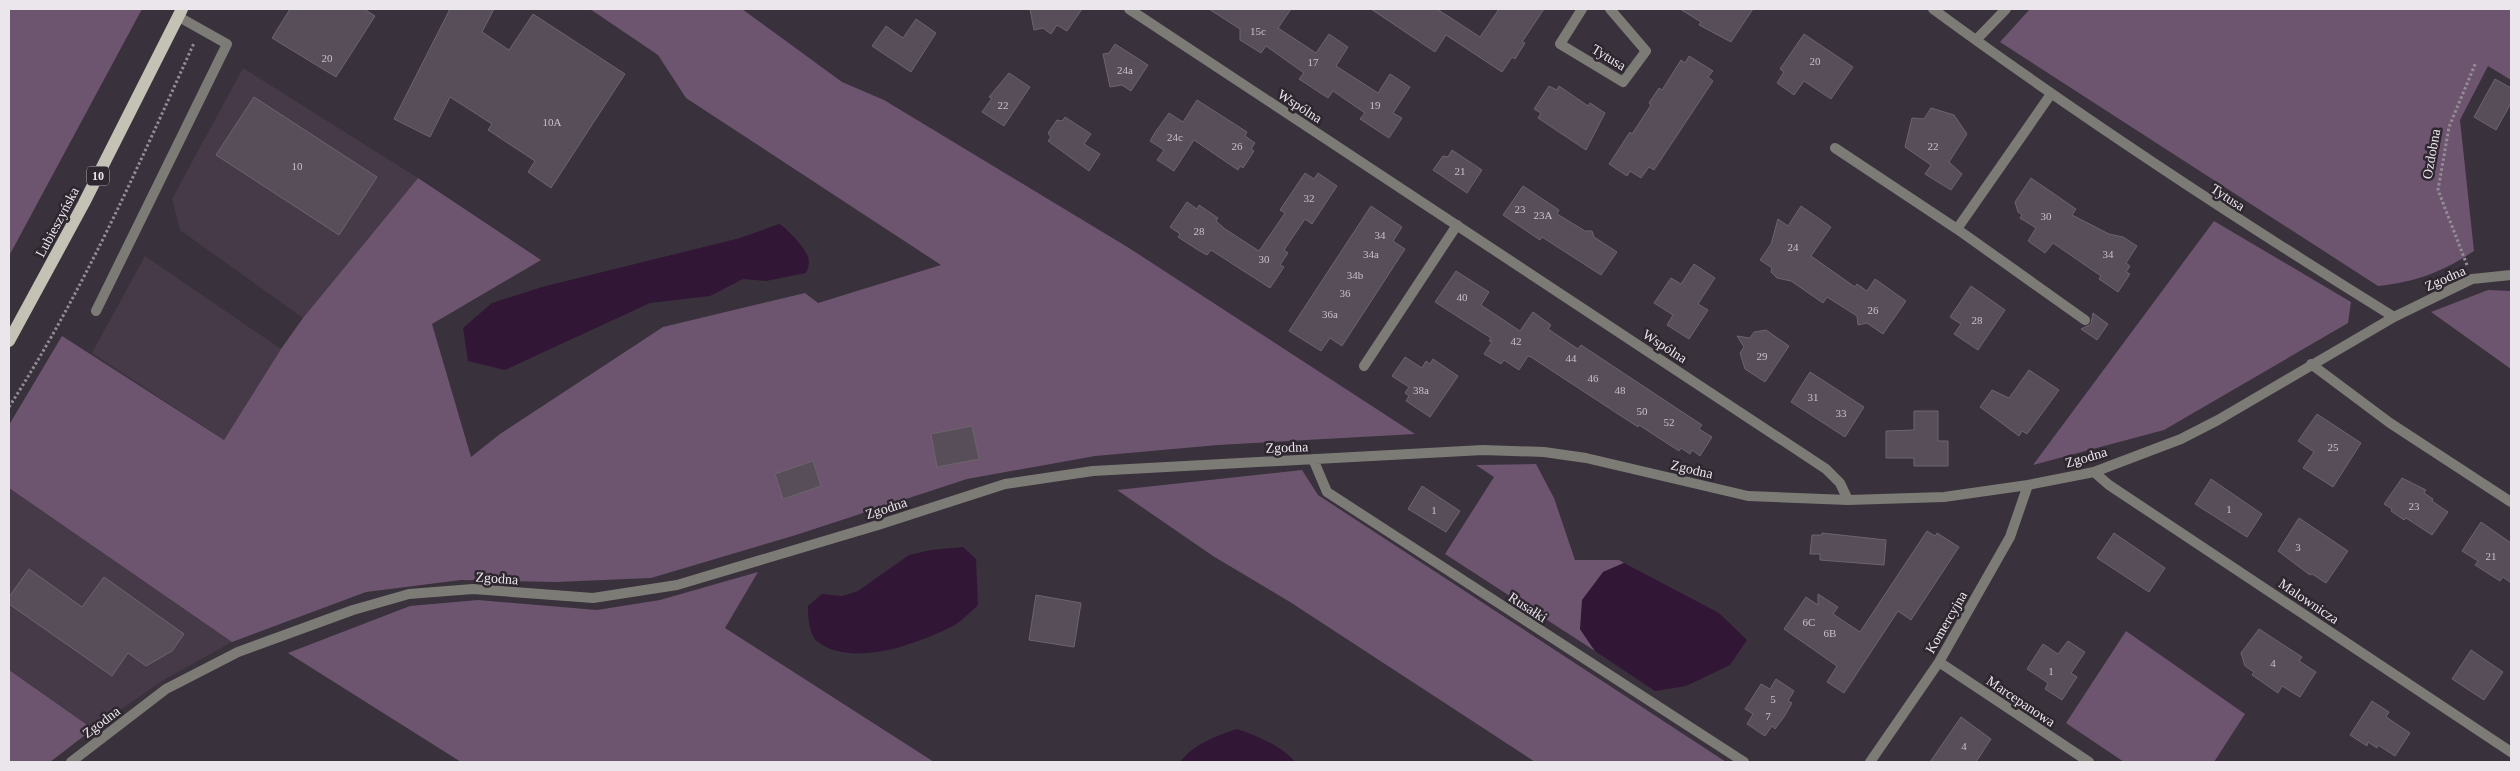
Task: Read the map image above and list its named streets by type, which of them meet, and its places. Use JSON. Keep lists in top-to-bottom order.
{
  "streets": {
    "main road": ["10", "Lubieszyńska"],
    "street": [
      "Tytusa",
      "Wspólna",
      "Zgodna",
      "Malownicza",
      "Rusałki",
      "Komercyjna",
      "Marcepanowa"
    ],
    "path": ["Ozdobna"]
  },
  "crossings": [
    ["Tytusa", "Zgodna"],
    ["Wspólna", "Zgodna"],
    ["Ozdobna", "Zgodna"],
    ["Zgodna", "Malownicza"],
    ["Zgodna", "Rusałki"],
    ["Zgodna", "Komercyjna"],
    ["Komercyjna", "Marcepanowa"]
  ],
  "house_numbers": [
    "15c",
    "20",
    "20",
    "17",
    "24a",
    "22",
    "19",
    "10A",
    "24c",
    "26",
    "22",
    "10",
    "21",
    "32",
    "23",
    "23A",
    "30",
    "28",
    "34",
    "24",
    "34a",
    "34",
    "30",
    "34b",
    "36",
    "40",
    "26",
    "36a",
    "28",
    "42",
    "29",
    "44",
    "46",
    "38a",
    "48",
    "31",
    "50",
    "33",
    "52",
    "25",
    "23",
    "1",
    "1",
    "3",
    "21",
    "6C",
    "6B",
    "4",
    "1",
    "5",
    "7",
    "4"
  ]
}
